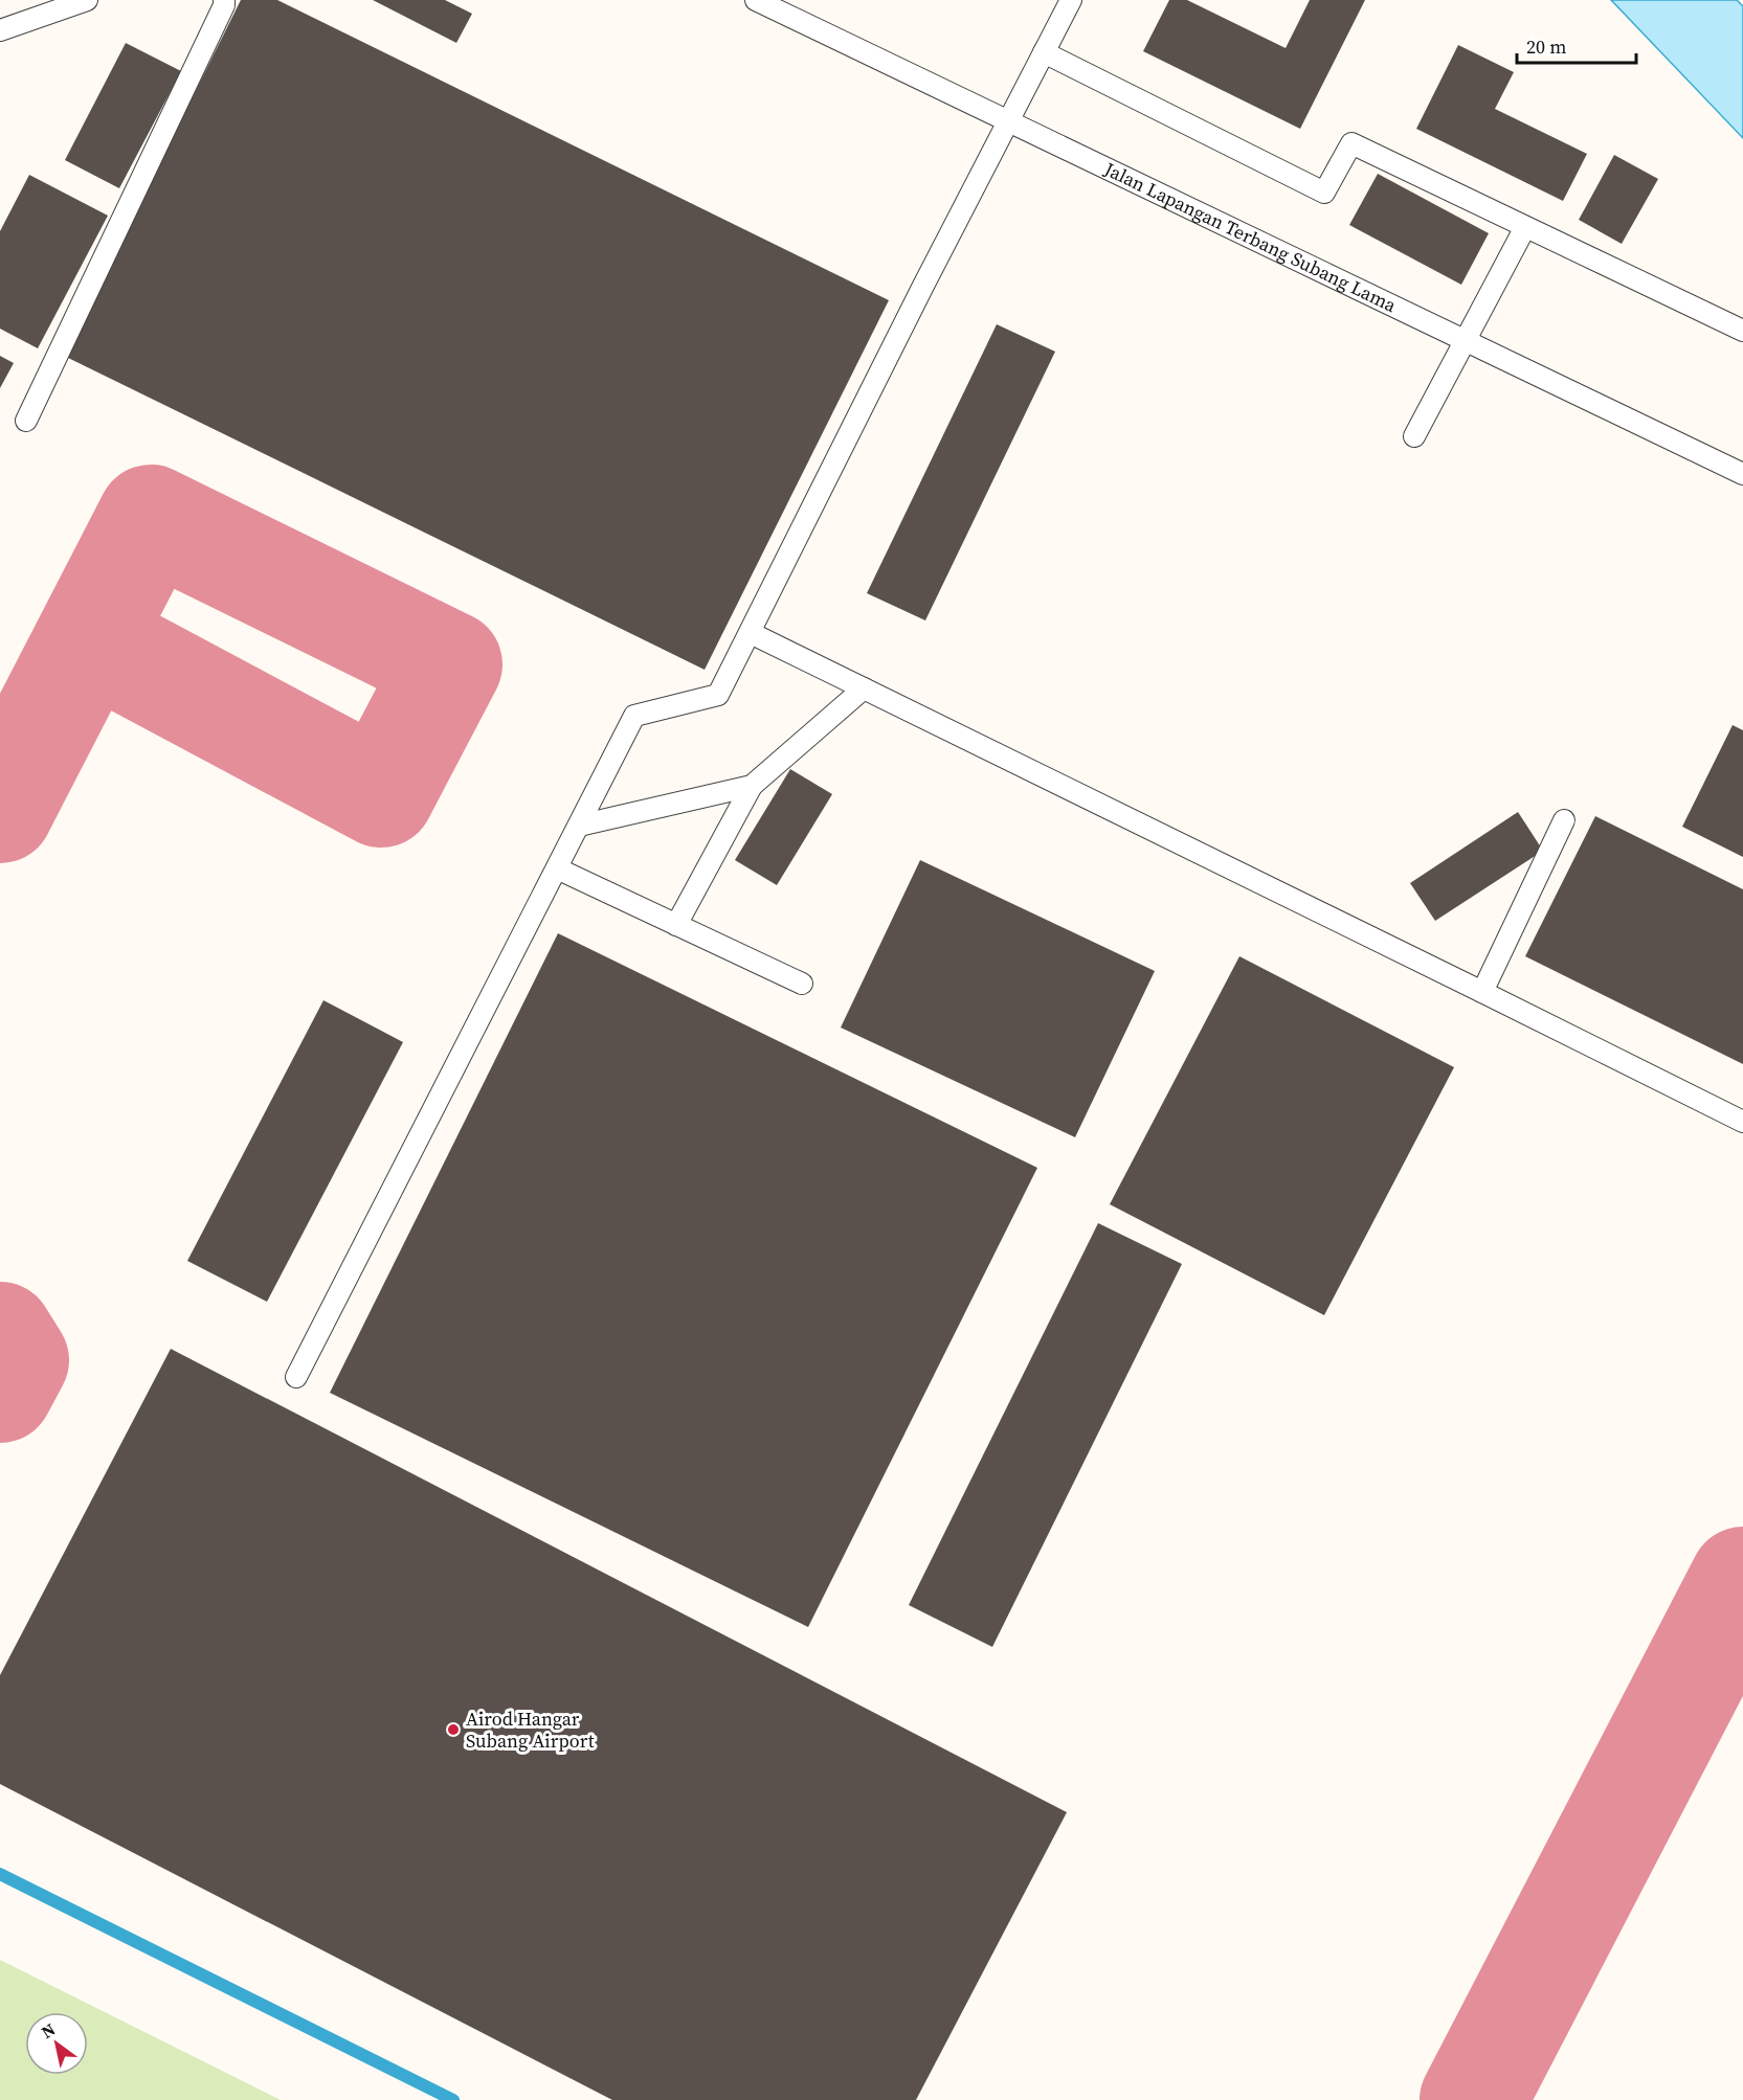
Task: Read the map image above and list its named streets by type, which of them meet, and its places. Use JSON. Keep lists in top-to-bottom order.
{
  "streets": {
    "lane": ["Jalan Lapangan Terbang Subang Lama"]
  },
  "places": ["Airod Hangar Subang Airport"],
  "scale_bar": "20 m",
  "north": "top left"
}
